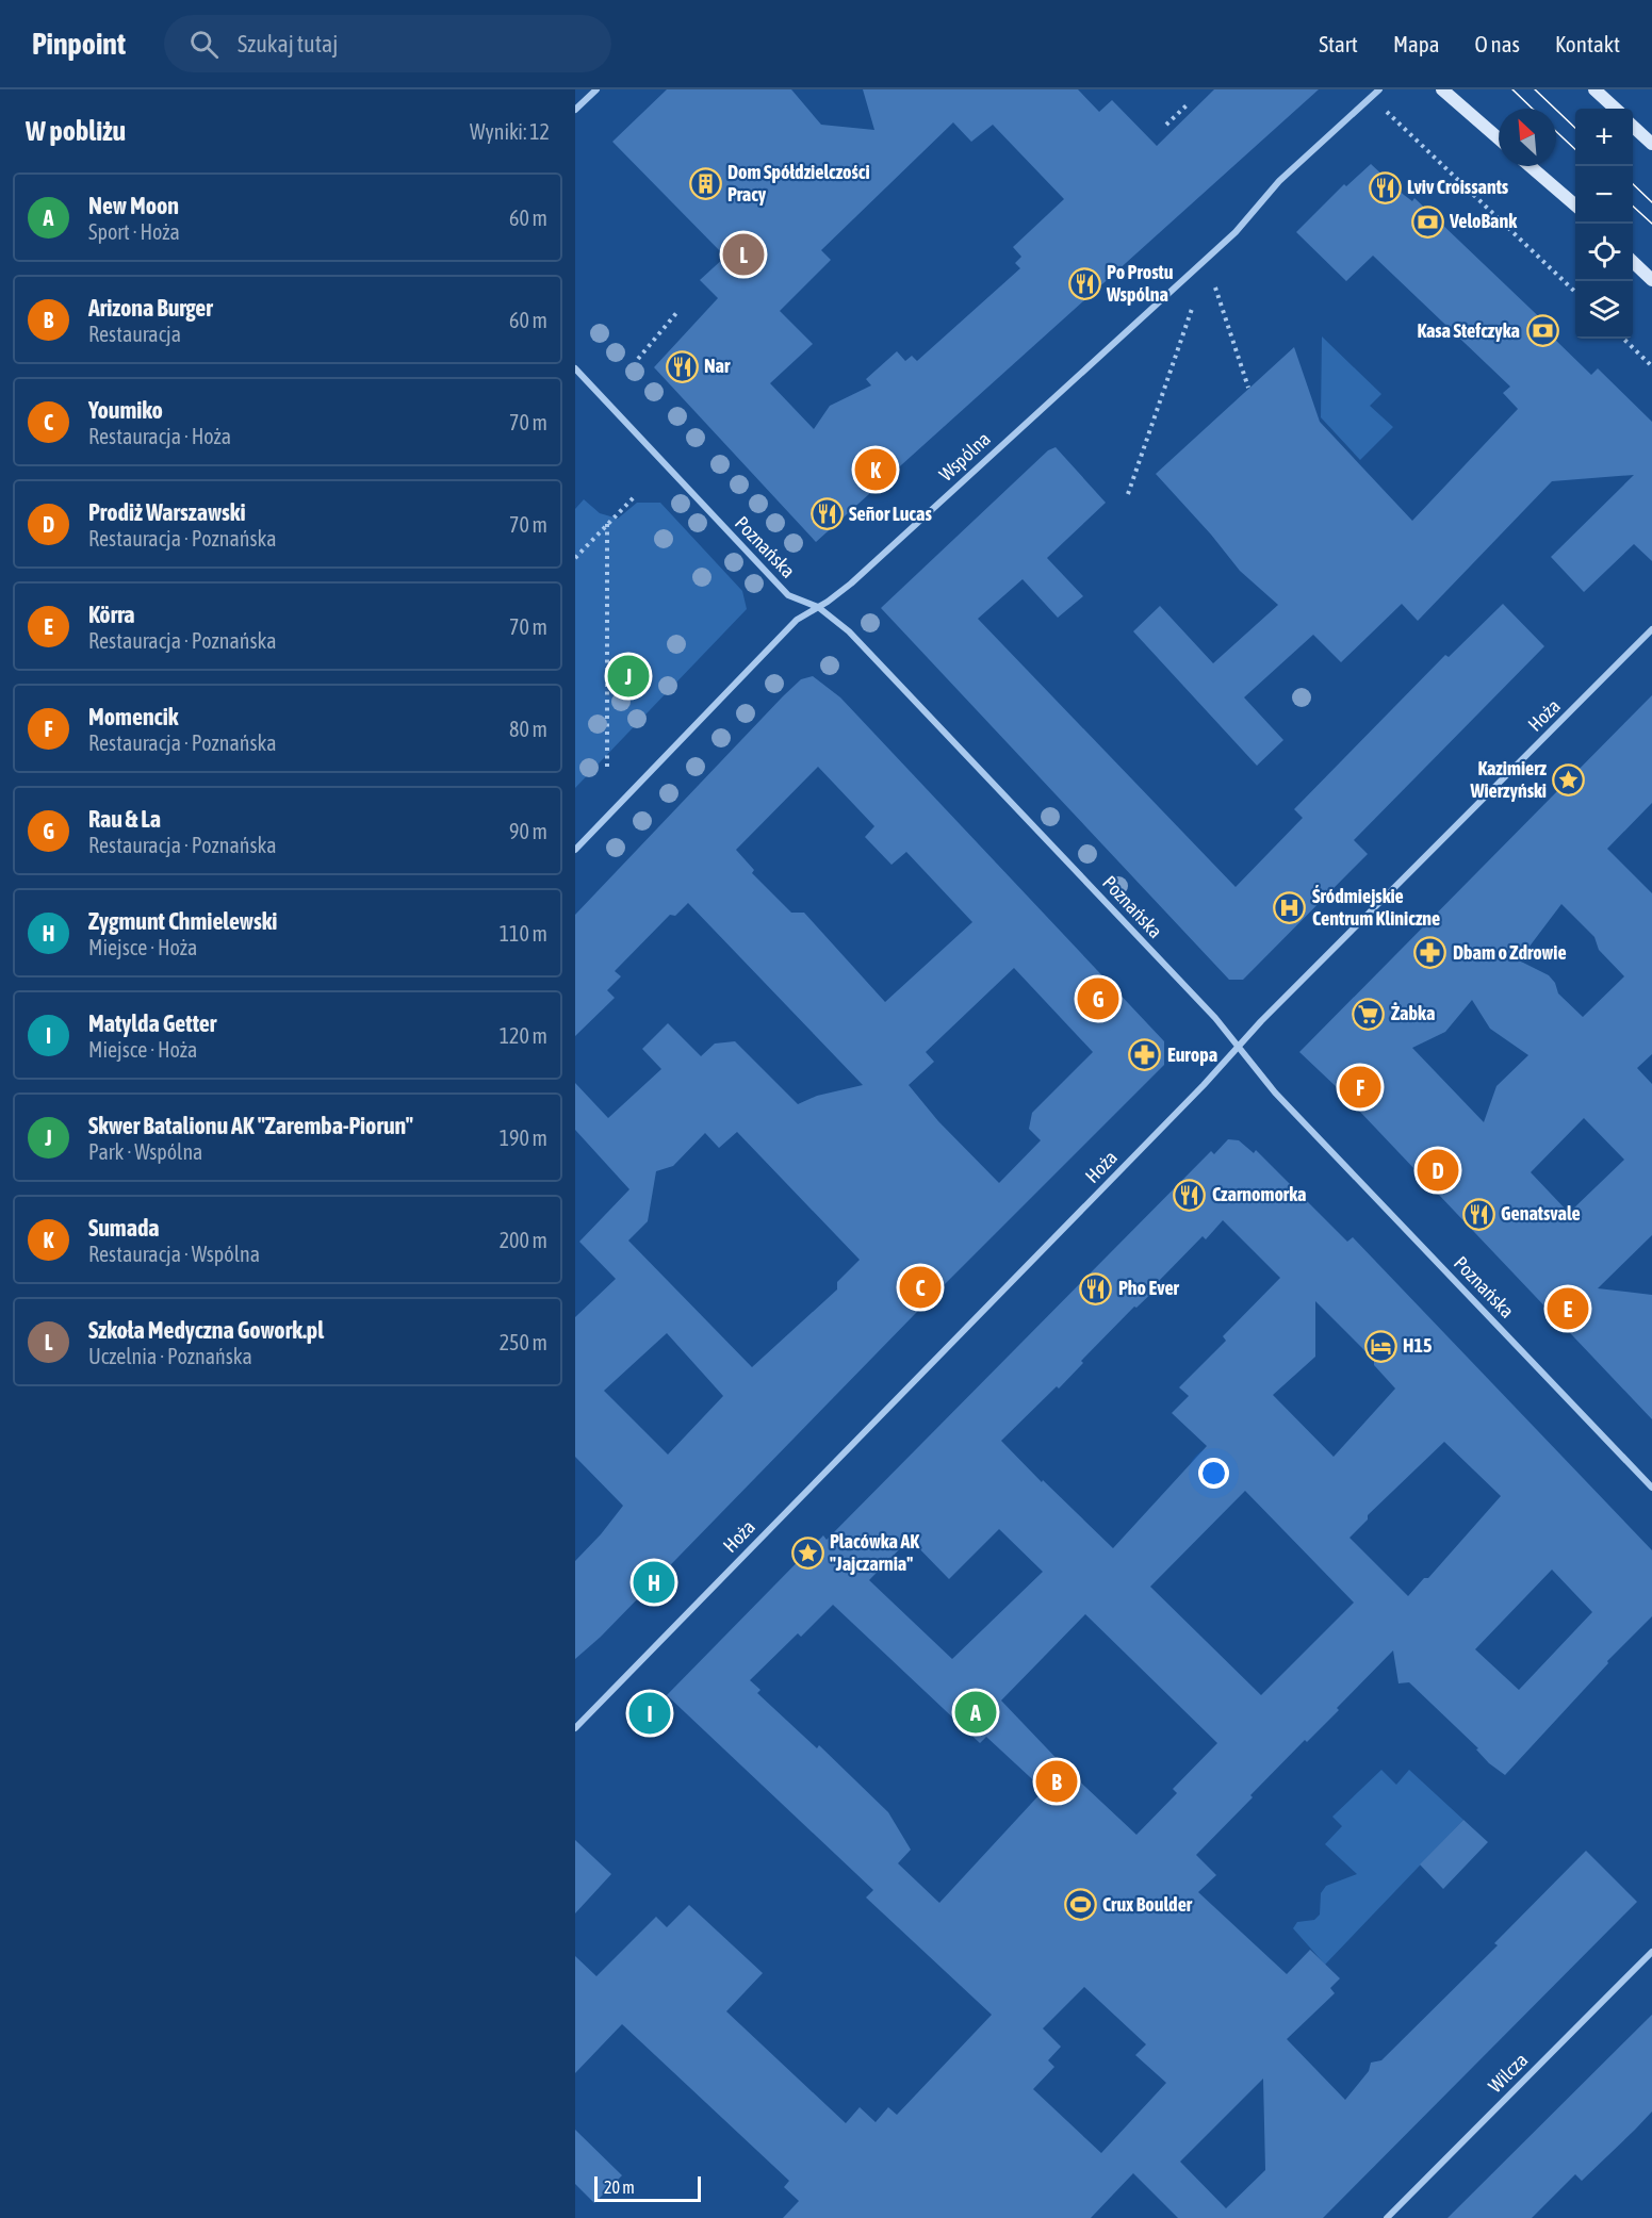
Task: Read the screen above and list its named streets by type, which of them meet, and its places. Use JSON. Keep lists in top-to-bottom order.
{
  "streets": {
    "street": [
      "Wspólna",
      "Poznańska",
      "Hoża",
      "Wilcza"
    ]
  },
  "crossings": [
    ["Wspólna", "Poznańska"],
    ["Poznańska", "Hoża"]
  ],
  "places": {
    "building": ["Dom Spółdzielczości Pracy"],
    "restaurant": [
      "Lviv Croissants",
      "Po Prostu Wspólna",
      "Nar",
      "Señor Lucas",
      "Czarnomorka",
      "Genatsvale",
      "Pho Ever"
    ],
    "bank": ["VeloBank", "Kasa Stefczyka"],
    "place": ["Kazimierz Wierzyński", "Placówka AK \"Jajczarnia\""],
    "hospital": ["Śródmiejskie Centrum Kliniczne"],
    "pharmacy": ["Dbam o Zdrowie", "Europa"],
    "supermarket": ["Żabka"],
    "hotel": ["H15"],
    "sports": ["Crux Boulder"]
  },
  "scale_bar": "20 m",
  "north": "top left",
  "page": {
    "header": "Pinpoint",
    "search": "Szukaj tutaj",
    "nav": [
      "Start",
      "Mapa",
      "O nas",
      "Kontakt"
    ],
    "heading": ["W pobliżu", "Wyniki: 12"],
    "map_buttons": ["+", "−"],
    "list": [
      {
        "mark": "A",
        "name": "New Moon",
        "note": "Sport · Hoża",
        "value": "60 m"
      },
      {
        "mark": "B",
        "name": "Arizona Burger",
        "note": "Restauracja",
        "value": "60 m"
      },
      {
        "mark": "C",
        "name": "Youmiko",
        "note": "Restauracja · Hoża",
        "value": "70 m"
      },
      {
        "mark": "D",
        "name": "Prodiż Warszawski",
        "note": "Restauracja · Poznańska",
        "value": "70 m"
      },
      {
        "mark": "E",
        "name": "Körra",
        "note": "Restauracja · Poznańska",
        "value": "70 m"
      },
      {
        "mark": "F",
        "name": "Momencik",
        "note": "Restauracja · Poznańska",
        "value": "80 m"
      },
      {
        "mark": "G",
        "name": "Rau & La",
        "note": "Restauracja · Poznańska",
        "value": "90 m"
      },
      {
        "mark": "H",
        "name": "Zygmunt Chmielewski",
        "note": "Miejsce · Hoża",
        "value": "110 m"
      },
      {
        "mark": "I",
        "name": "Matylda Getter",
        "note": "Miejsce · Hoża",
        "value": "120 m"
      },
      {
        "mark": "J",
        "name": "Skwer Batalionu AK \"Zaremba-Piorun\"",
        "note": "Park · Wspólna",
        "value": "190 m"
      },
      {
        "mark": "K",
        "name": "Sumada",
        "note": "Restauracja · Wspólna",
        "value": "200 m"
      },
      {
        "mark": "L",
        "name": "Szkoła Medyczna Gowork.pl",
        "note": "Uczelnia · Poznańska",
        "value": "250 m"
      }
    ],
    "pins": [
      "L",
      "K",
      "J",
      "G",
      "F",
      "D",
      "C",
      "E",
      "H",
      "A",
      "I",
      "B"
    ],
    "scale": "20 m"
  }
}
